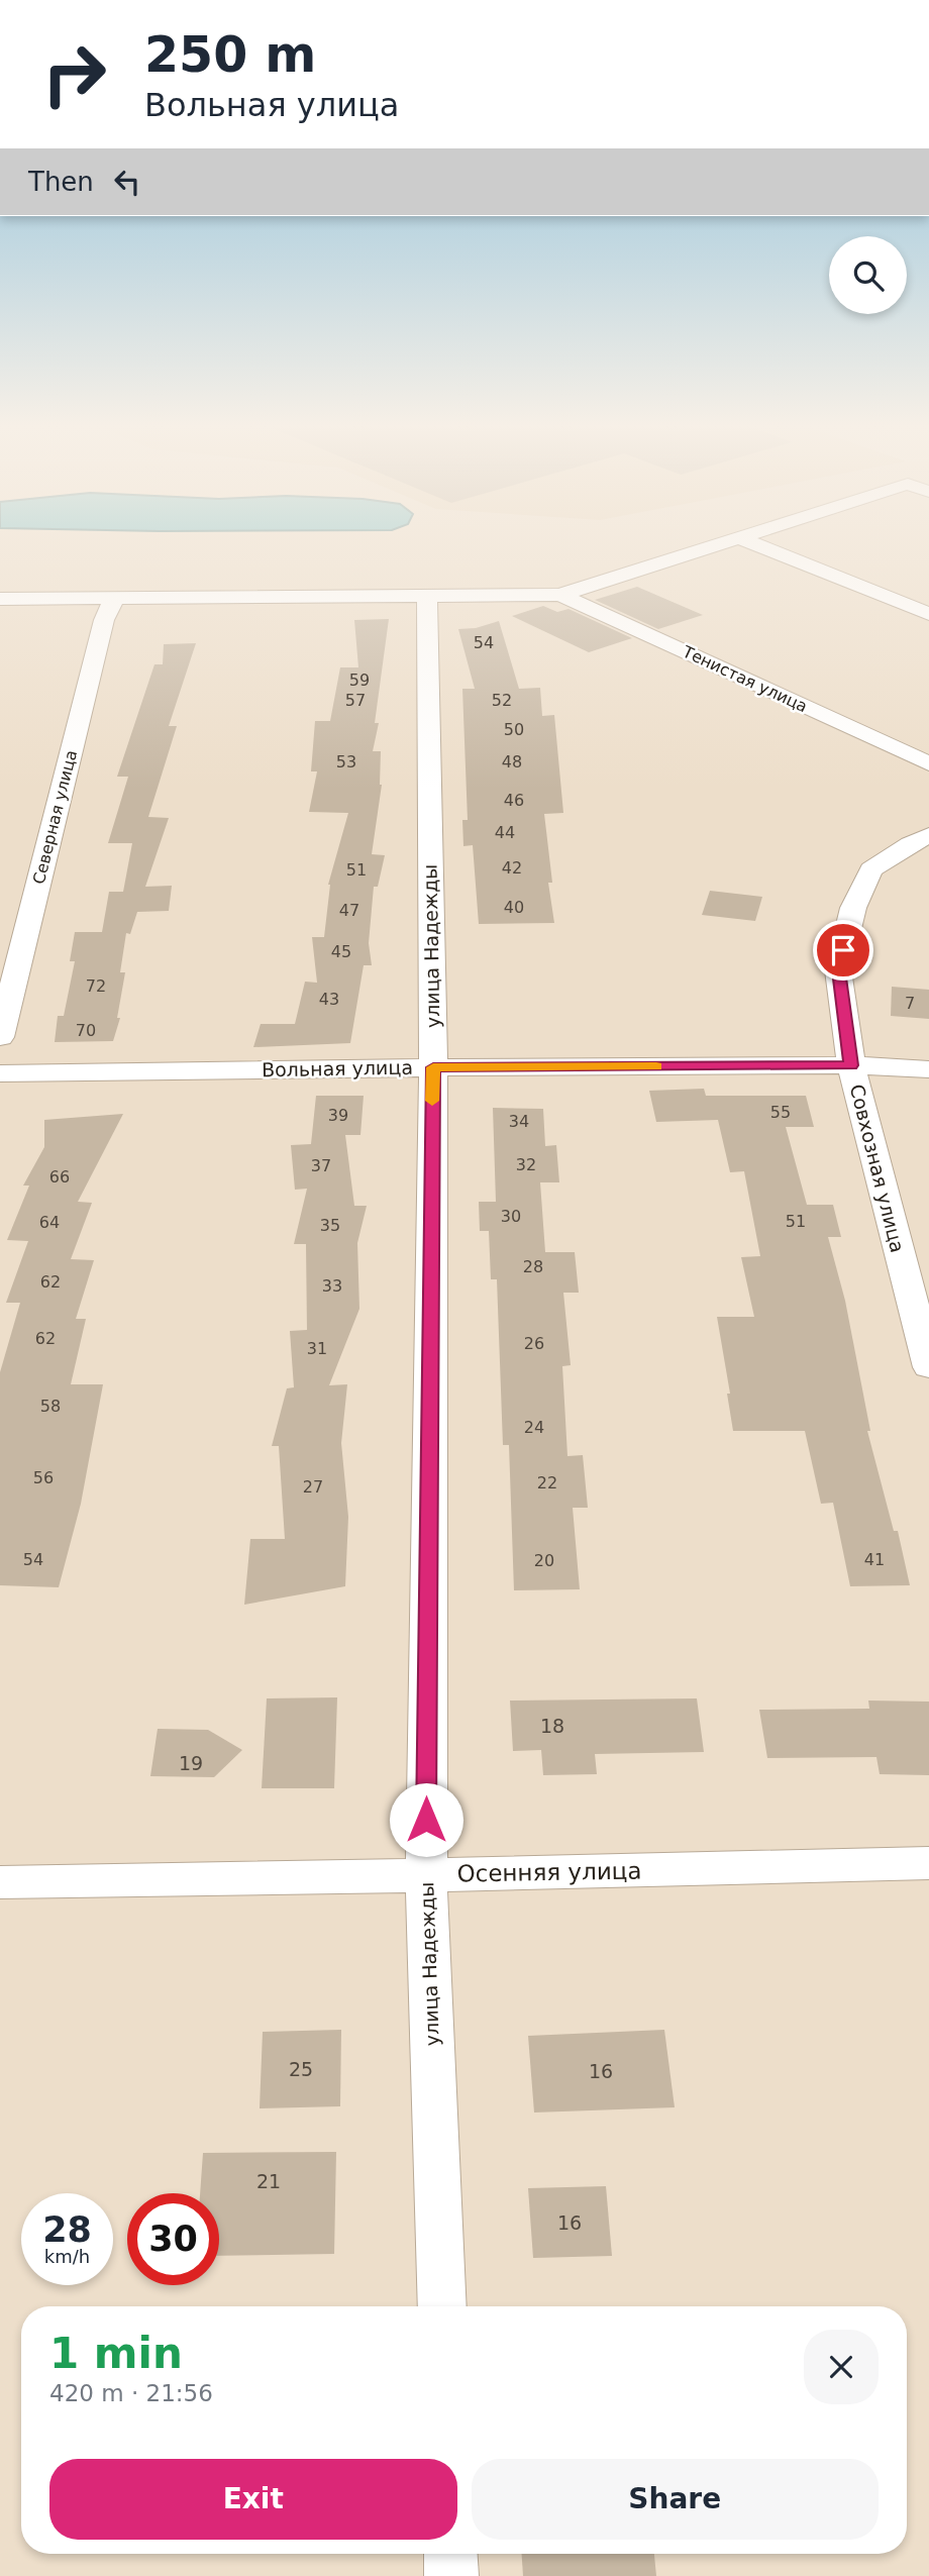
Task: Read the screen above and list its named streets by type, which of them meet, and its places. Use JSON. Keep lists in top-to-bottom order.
{
  "streets": {
    "street": [
      "Тенистая улица",
      "Северная улица",
      "улица Надежды",
      "Вольная улица",
      "Совхозная улица",
      "Осенняя улица"
    ]
  },
  "crossings": [
    ["улица Надежды", "Вольная улица"],
    ["улица Надежды", "Осенняя улица"],
    ["Вольная улица", "Совхозная улица"]
  ],
  "house_numbers": [
    "54",
    "59",
    "57",
    "52",
    "50",
    "53",
    "48",
    "46",
    "44",
    "42",
    "51",
    "40",
    "47",
    "45",
    "72",
    "43",
    "7",
    "70",
    "55",
    "39",
    "34",
    "32",
    "37",
    "66",
    "30",
    "51",
    "64",
    "35",
    "28",
    "62",
    "33",
    "62",
    "26",
    "31",
    "58",
    "24",
    "56",
    "22",
    "27",
    "54",
    "41",
    "20",
    "18",
    "19",
    "25",
    "16",
    "21",
    "16"
  ],
  "page": {
    "turn": ["250 m", "Вольная улица"],
    "then": "Then",
    "speed": "28 km/h",
    "limit": "30",
    "heading": ["1 min", "420 m · 21:56"],
    "buttons": ["Exit", "Share"]
  }
}
